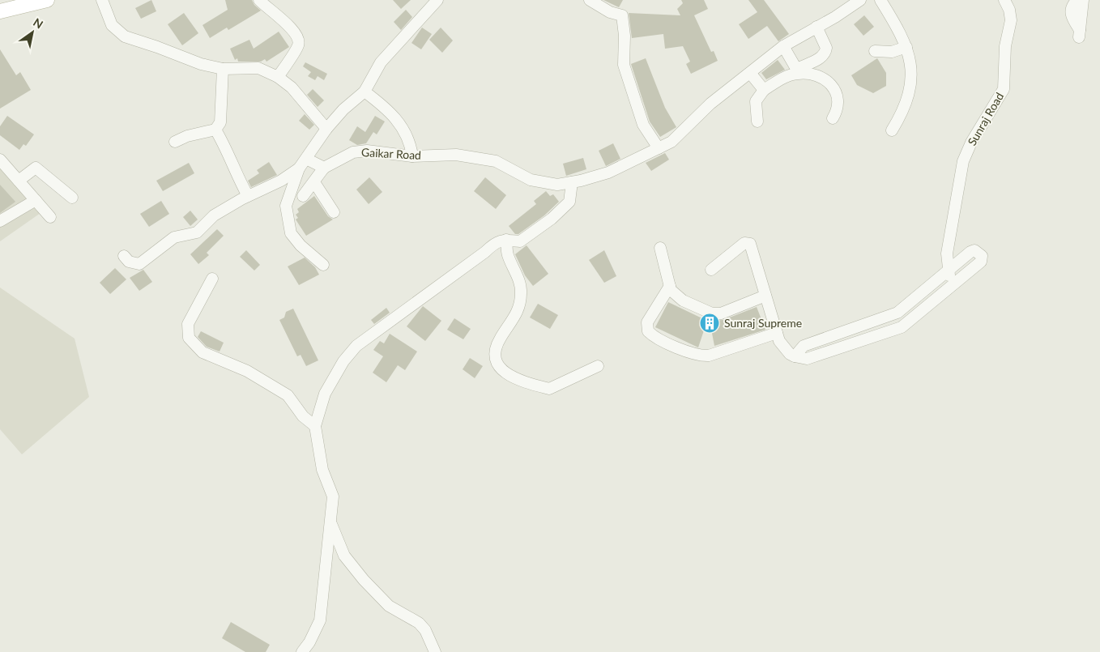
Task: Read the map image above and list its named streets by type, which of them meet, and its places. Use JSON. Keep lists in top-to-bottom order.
{
  "streets": {
    "street": ["Sunraj Road", "Gaikar Road"]
  },
  "places": {
    "building": ["Sunraj Supreme"]
  },
  "north": "top right"
}
